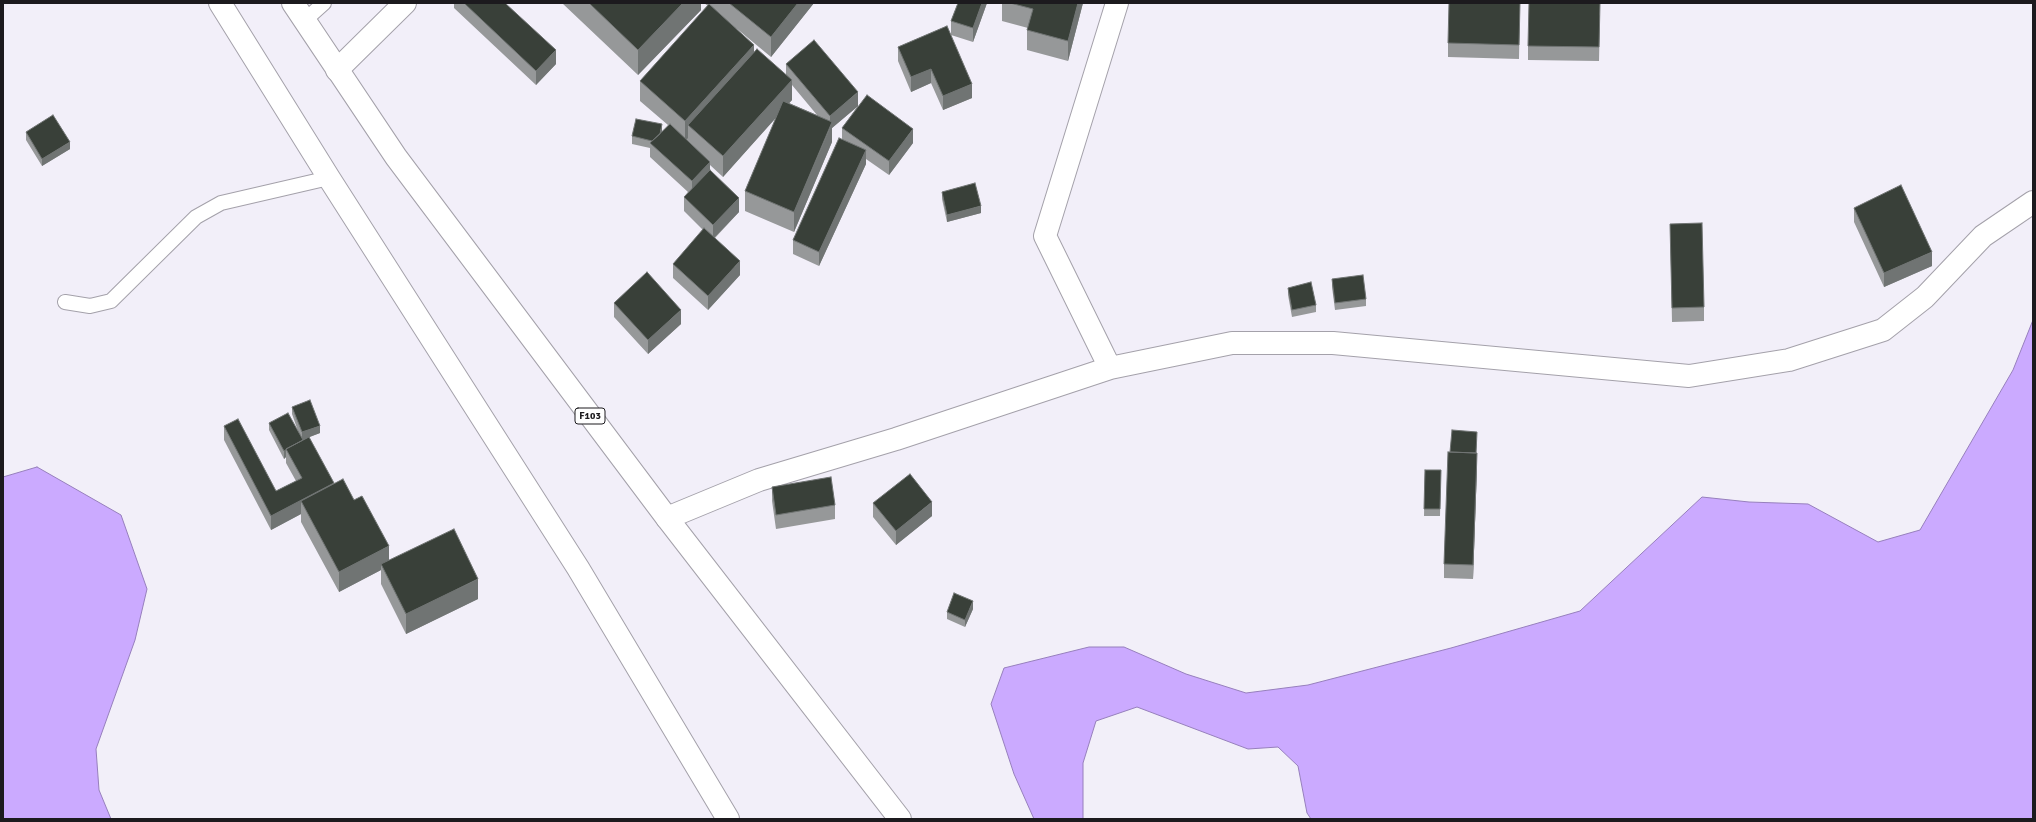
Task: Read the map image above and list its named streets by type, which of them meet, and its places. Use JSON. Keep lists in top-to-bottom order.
{
  "streets": {
    "main road": ["F103"]
  }
}
